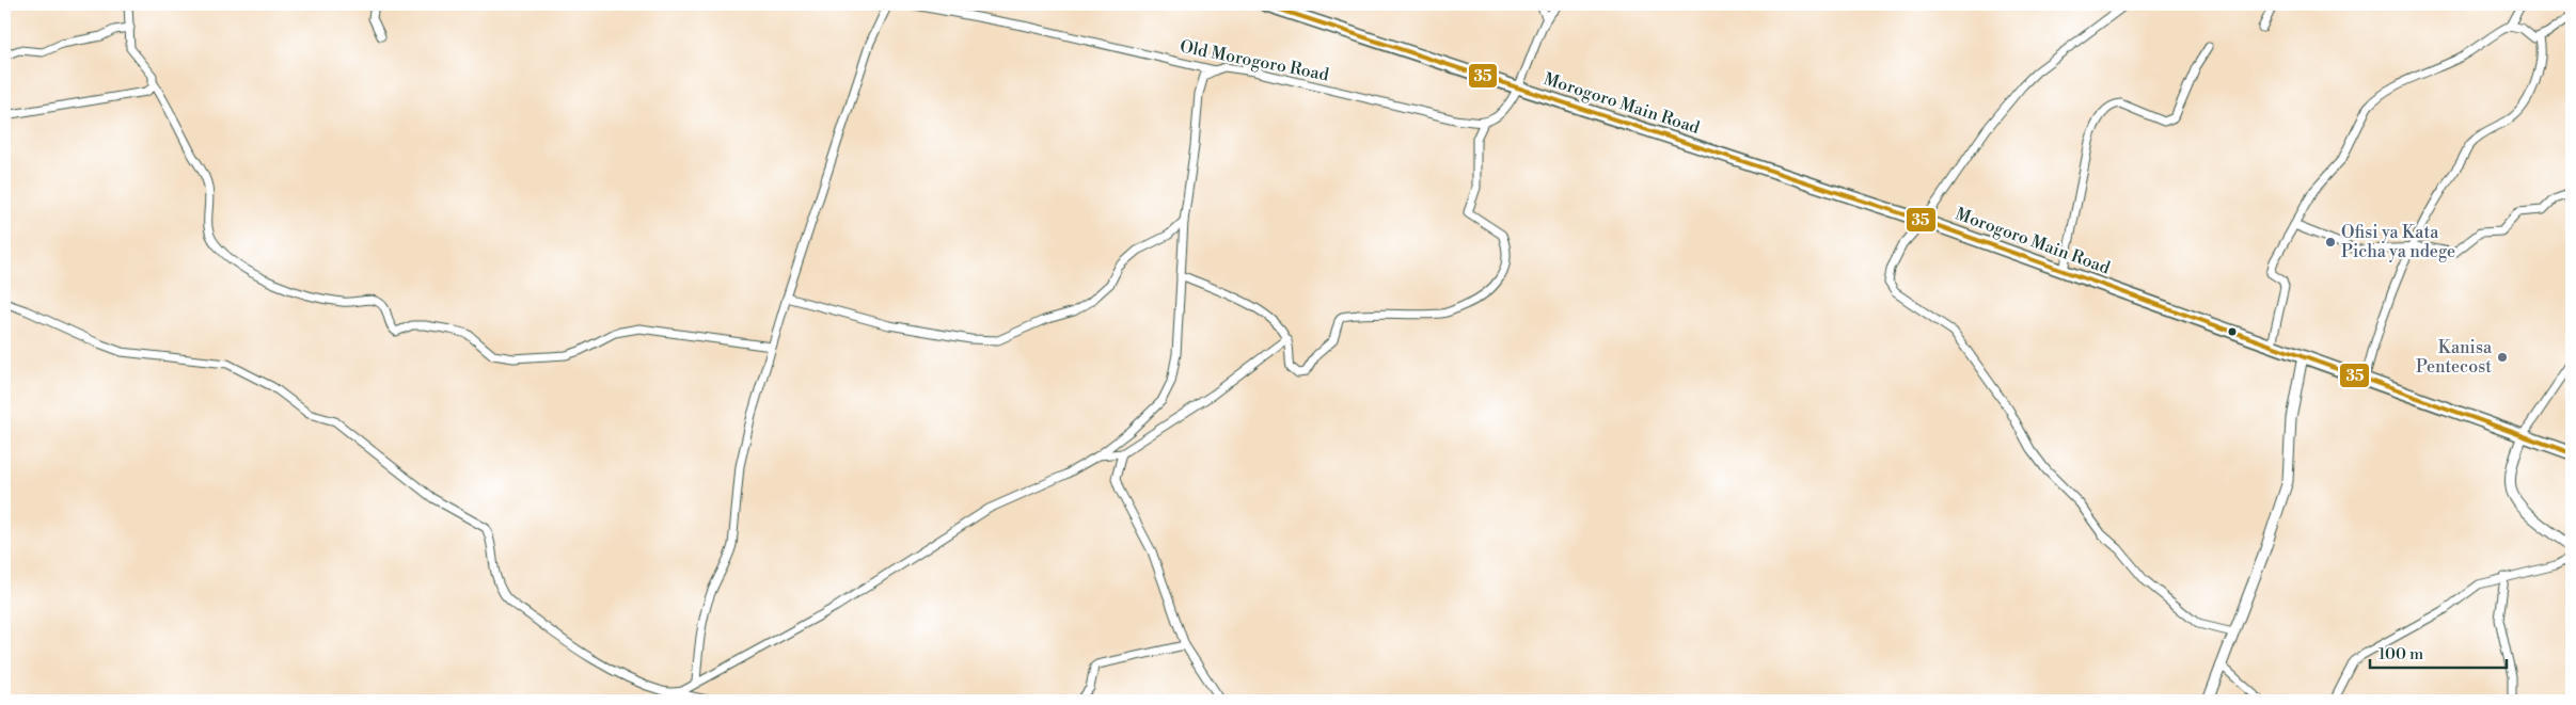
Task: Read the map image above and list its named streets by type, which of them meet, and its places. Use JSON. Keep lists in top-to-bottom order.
{
  "streets": {
    "highway": ["Morogoro Main Road"],
    "street": ["Old Morogoro Road"]
  },
  "places": ["Ofisi ya Kata Picha ya ndege", "Kanisa Pentecost"],
  "lines": ["transit line 35"],
  "scale_bar": "100 m"
}
